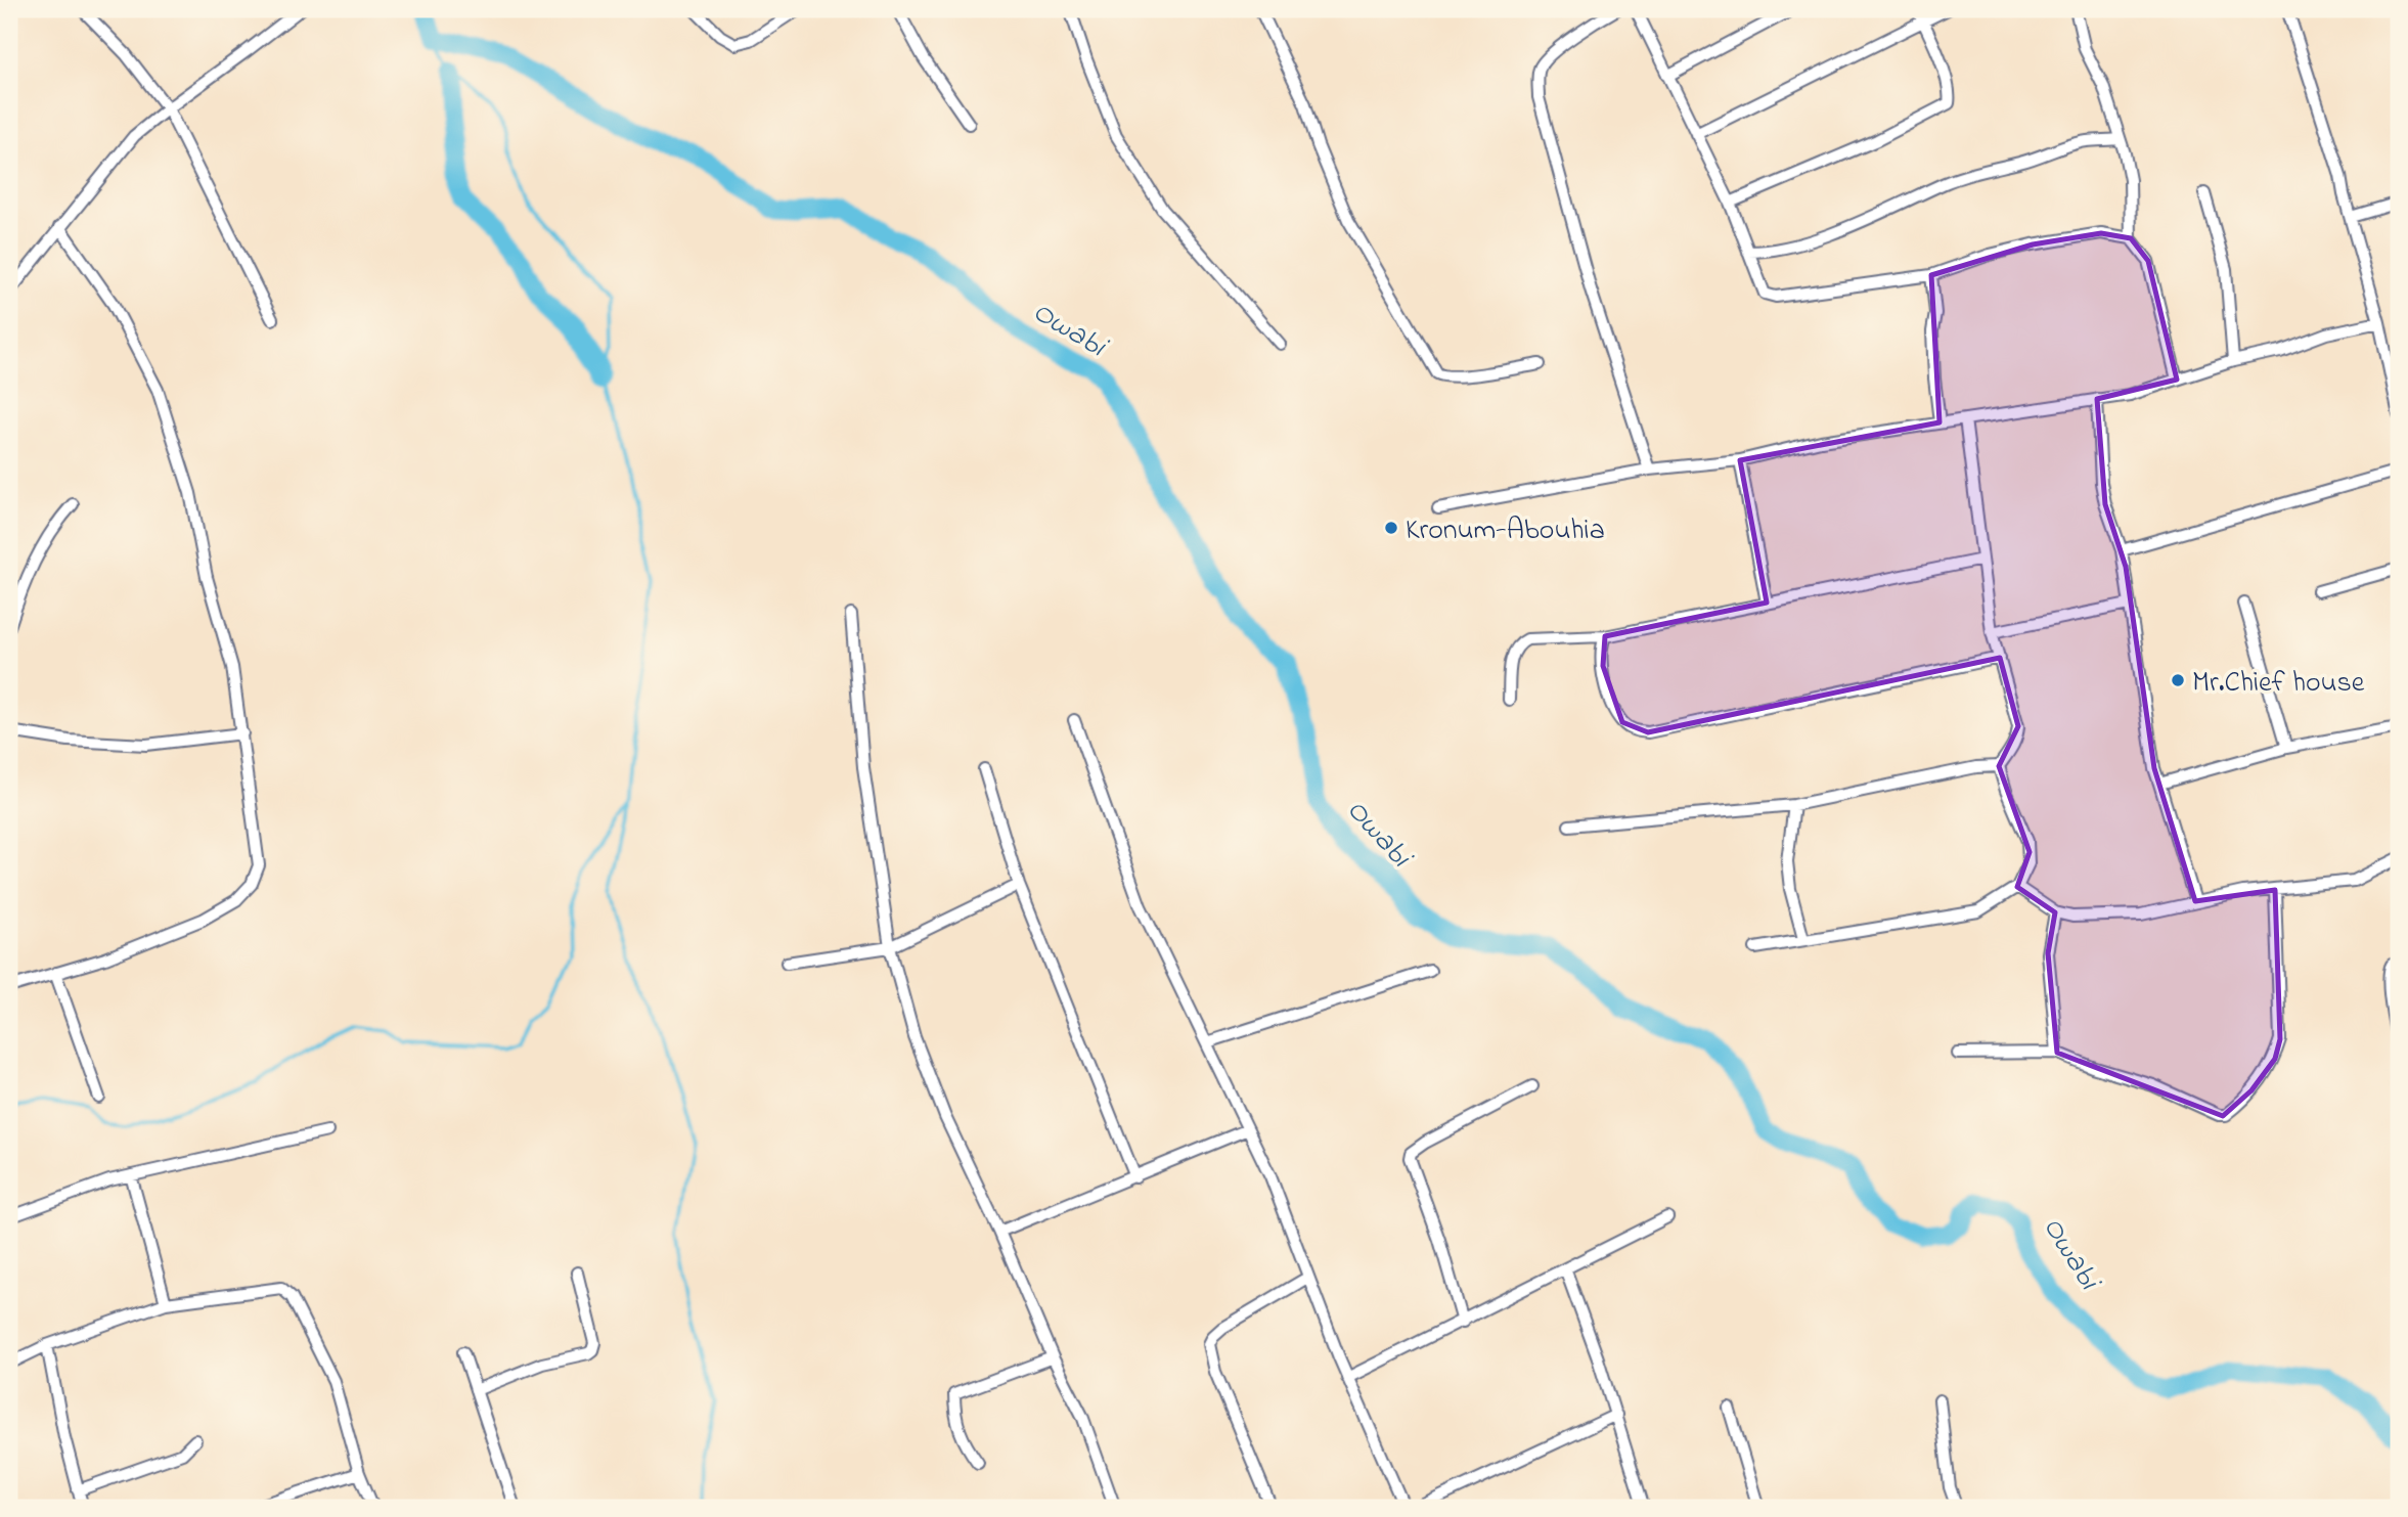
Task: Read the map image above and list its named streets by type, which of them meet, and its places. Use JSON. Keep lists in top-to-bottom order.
{
  "water": ["Owabi"],
  "places": ["Kronum-Abouhia", "Mr.Chief house"]
}
